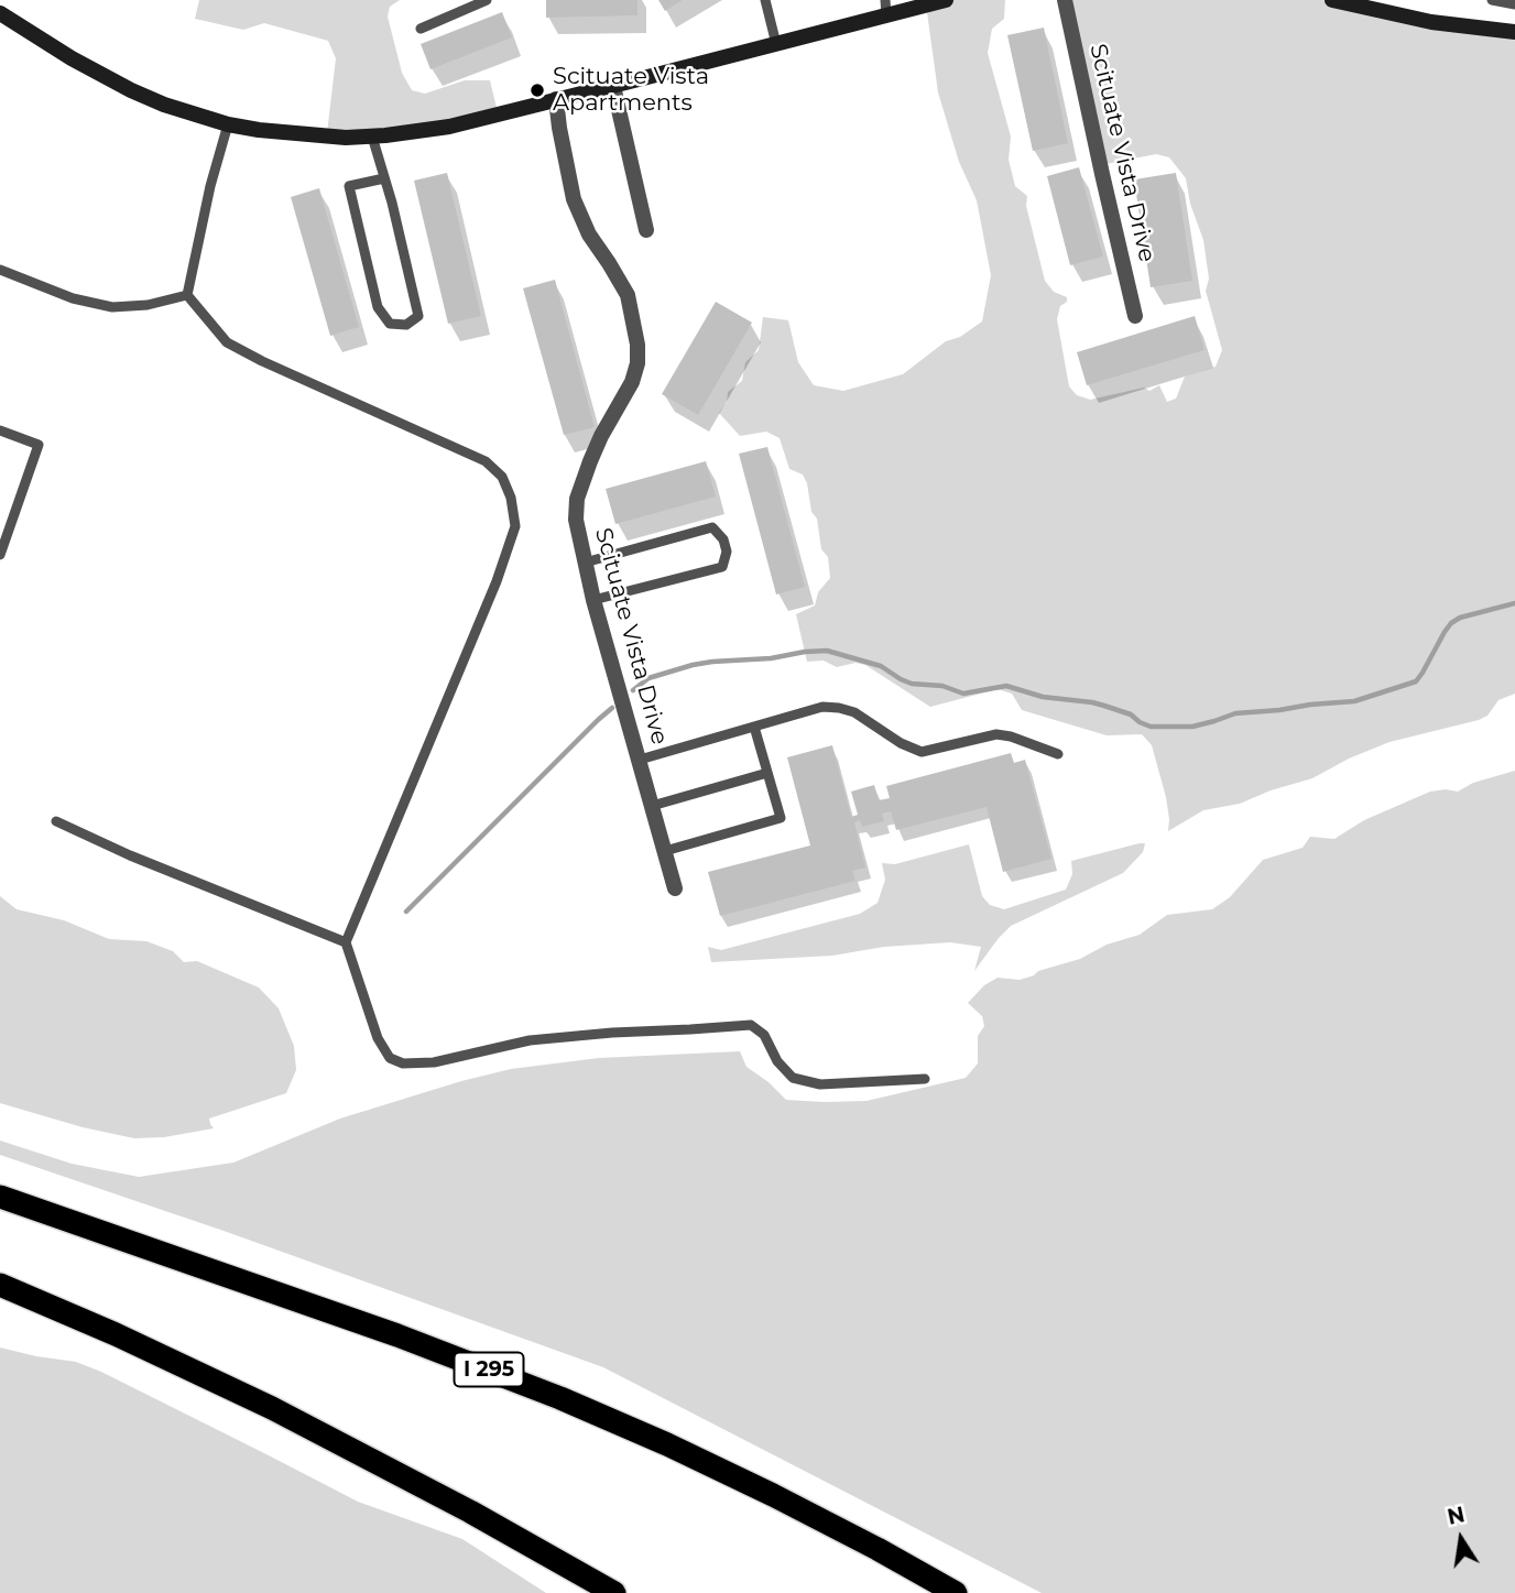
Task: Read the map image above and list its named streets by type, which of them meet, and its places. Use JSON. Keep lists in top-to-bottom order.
{
  "streets": {
    "highway": ["I 295"],
    "street": ["Scituate Vista Drive"]
  },
  "places": ["Scituate Vista Apartments"],
  "north": "top"
}
